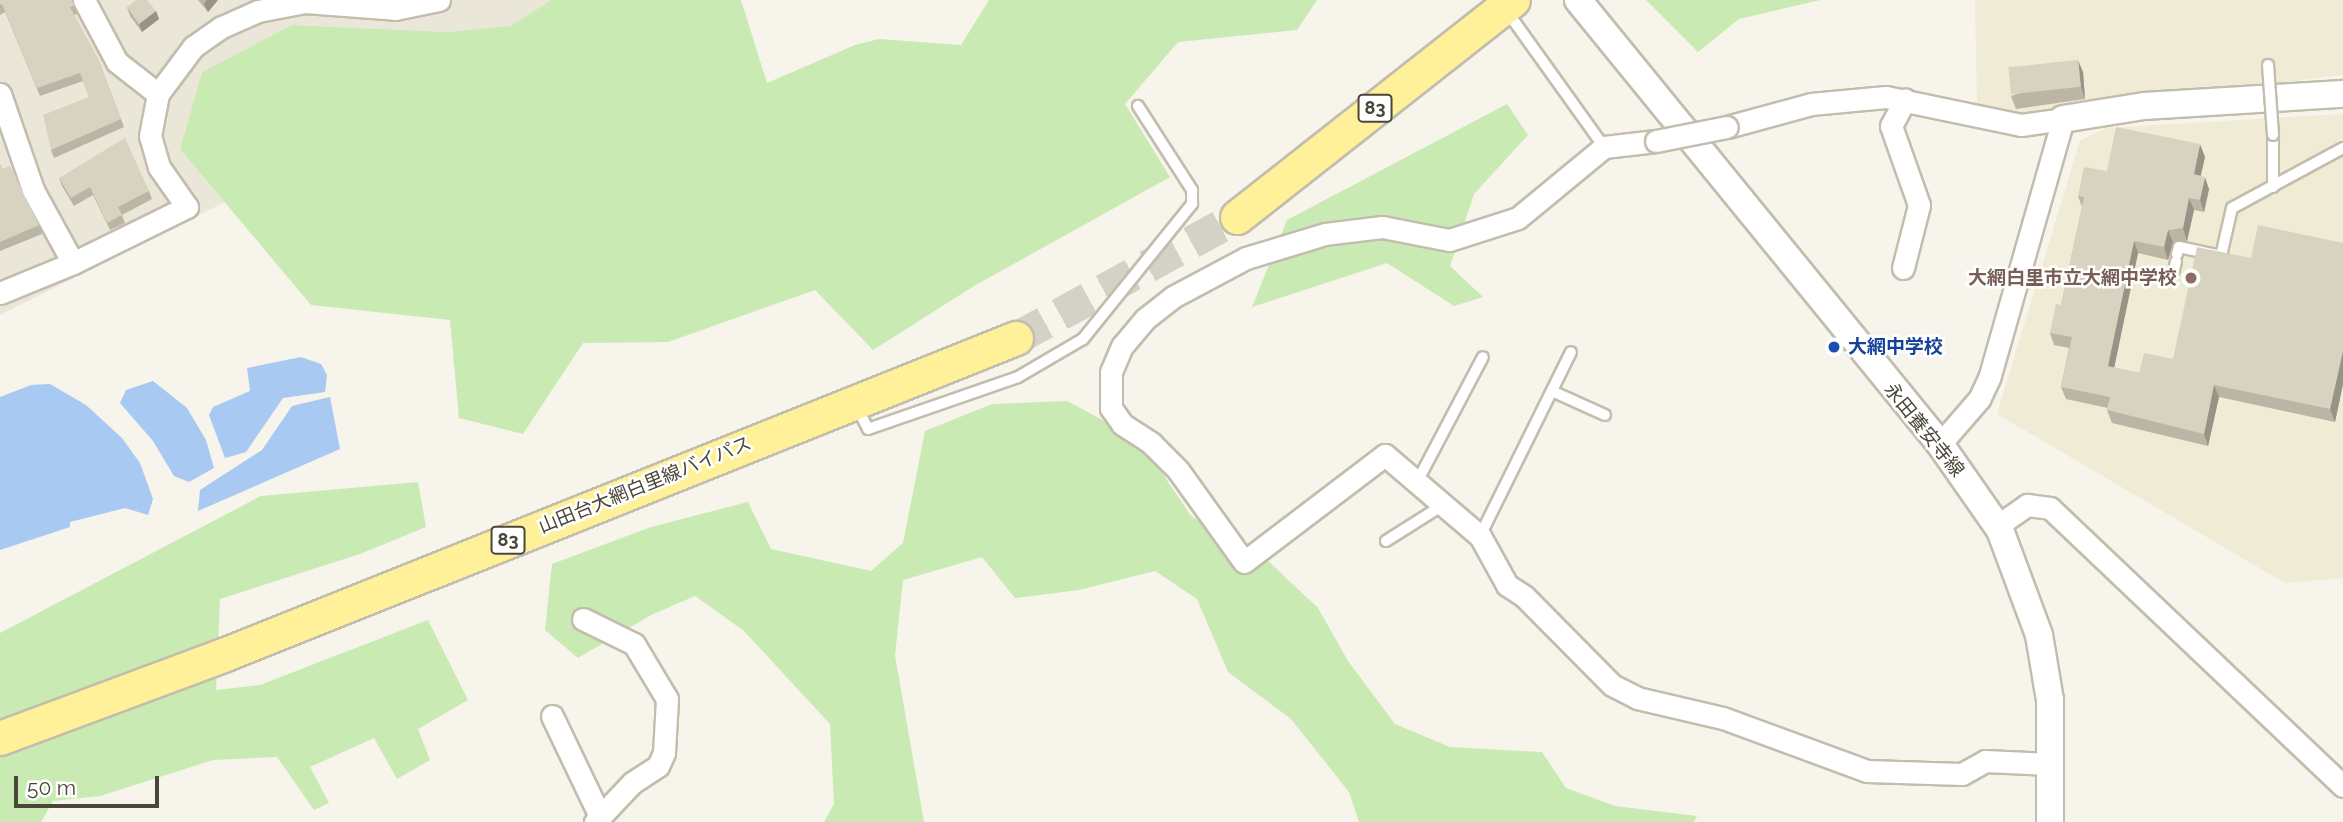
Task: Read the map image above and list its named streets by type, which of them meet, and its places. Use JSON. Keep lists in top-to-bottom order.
{
  "streets": {
    "main road": ["83", "山田台大網白里線バイパス"],
    "street": ["永田養安寺線"]
  },
  "places": ["大網白里市立大網中学校", "大網中学校"],
  "scale_bar": "50 m"
}
